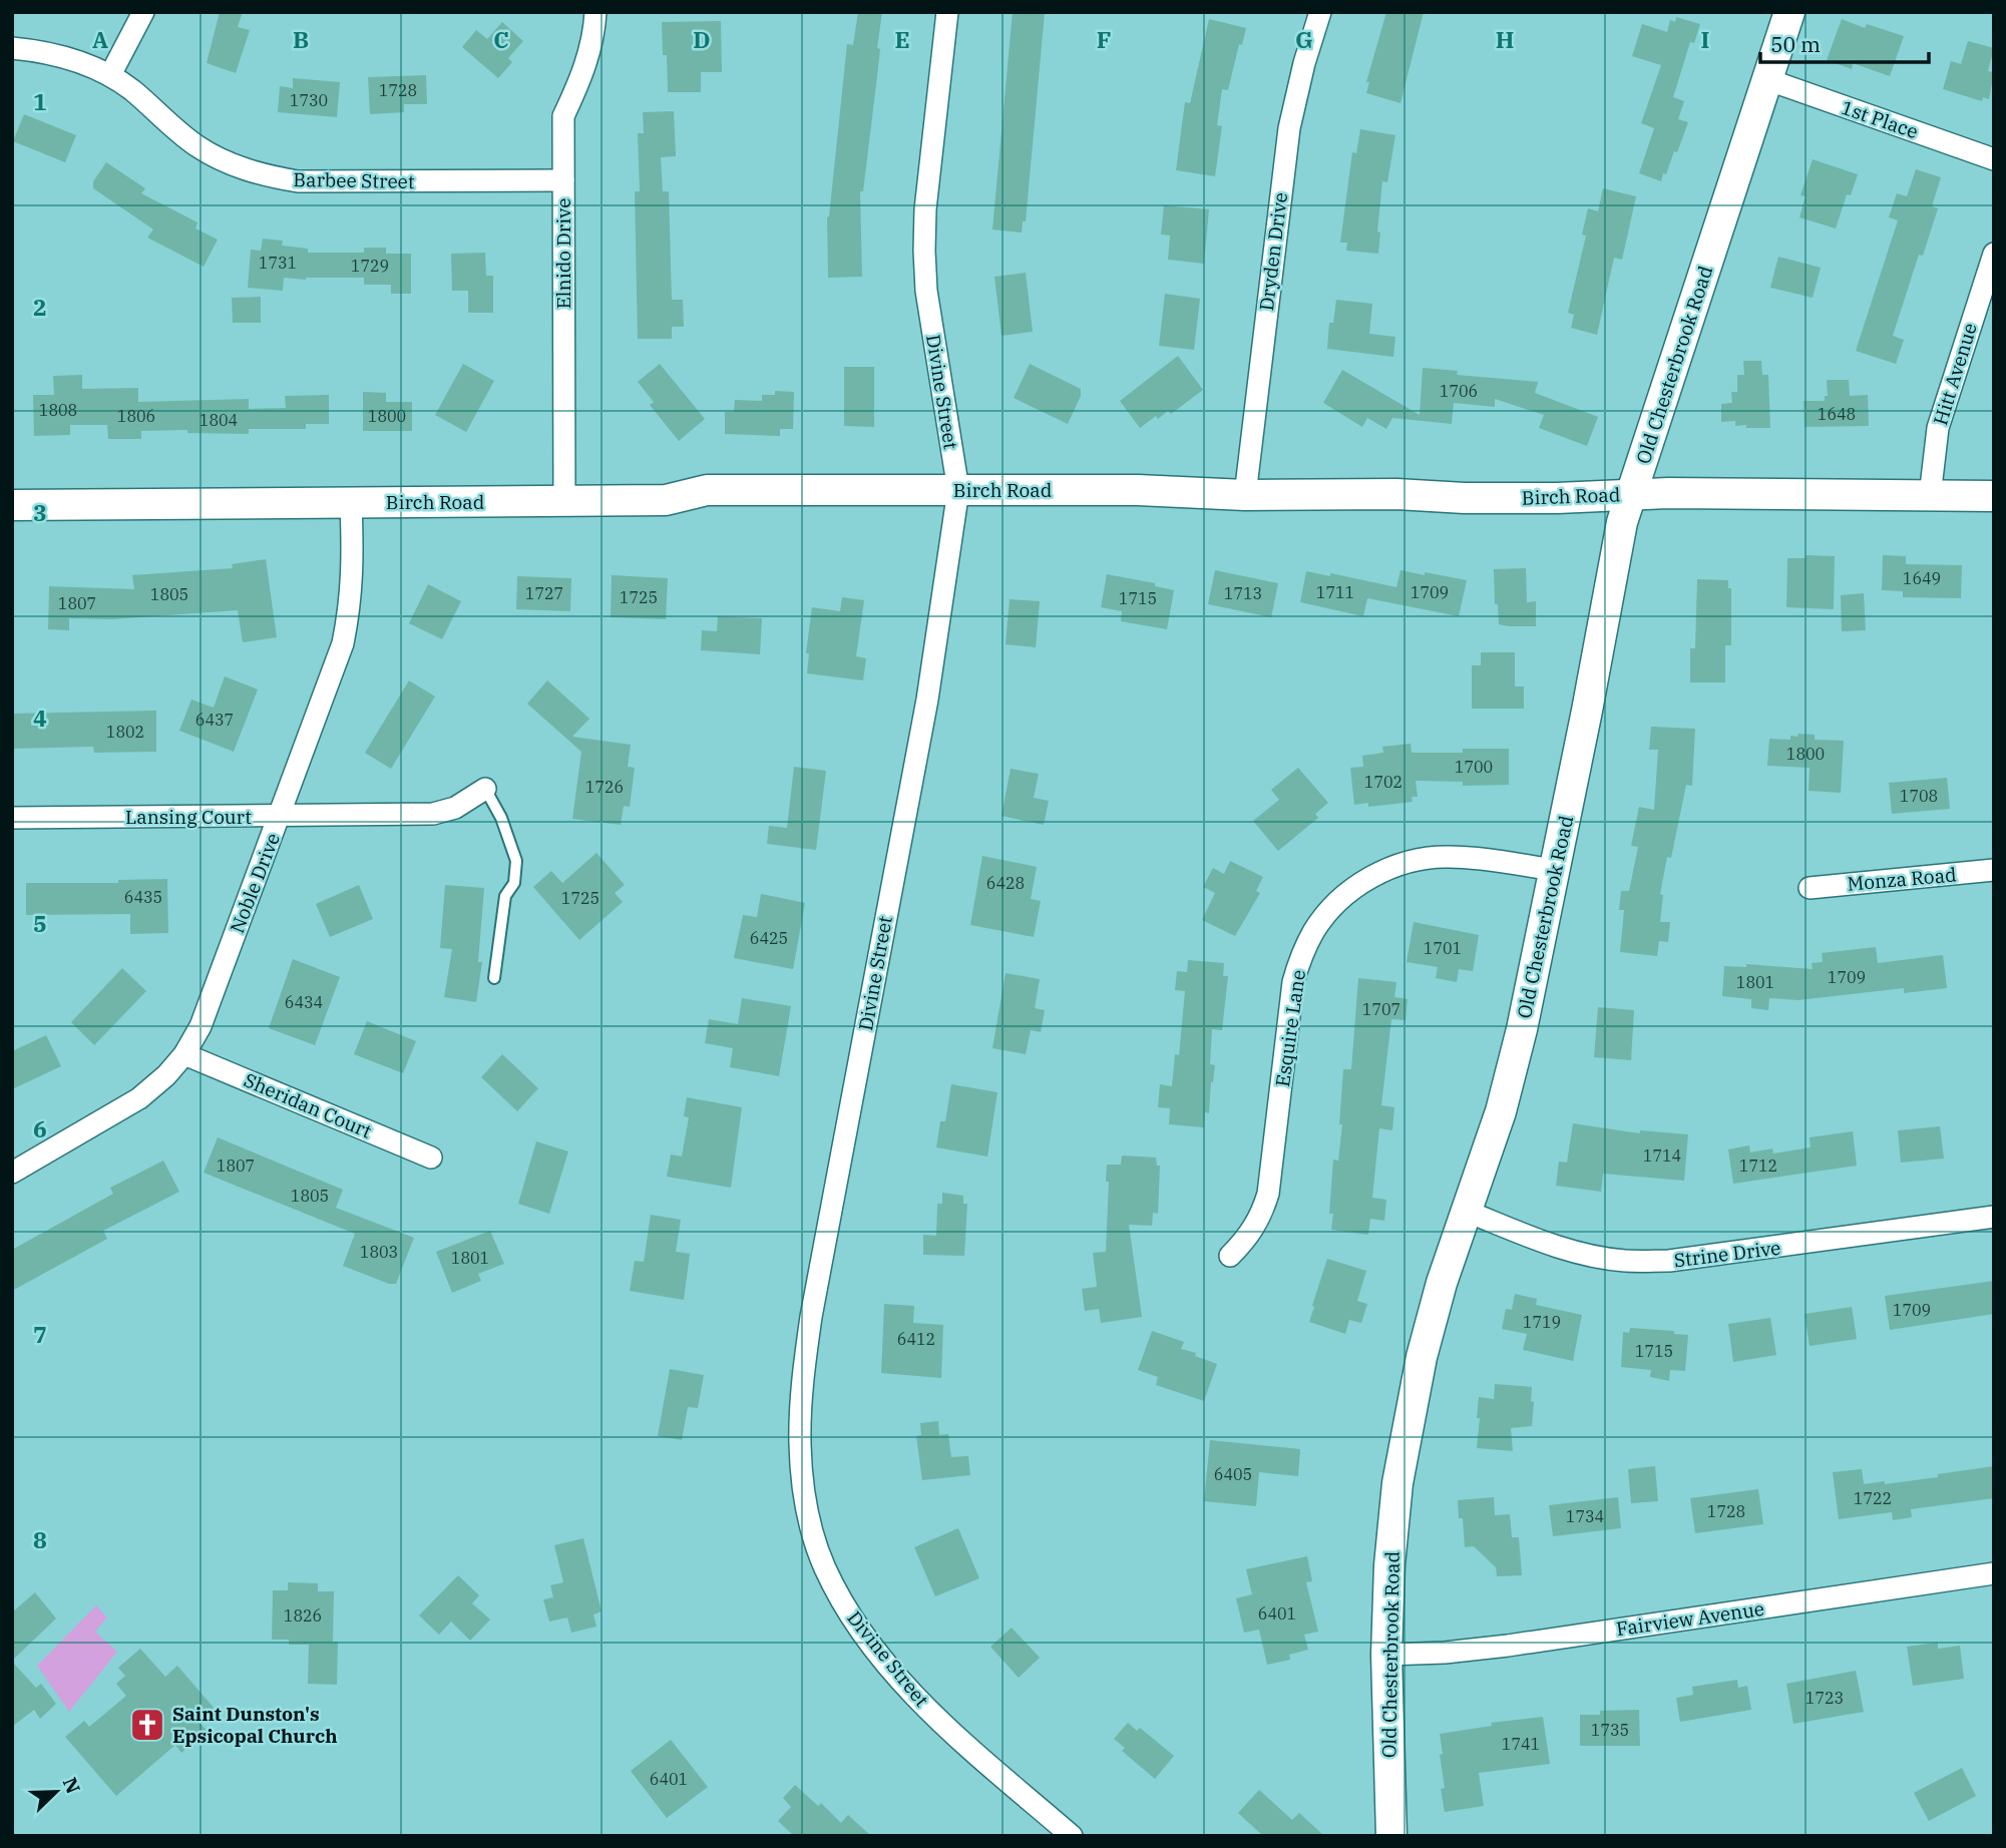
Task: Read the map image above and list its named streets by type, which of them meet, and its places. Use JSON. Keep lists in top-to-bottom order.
{
  "streets": {
    "street": [
      "1st Place",
      "Barbee Street",
      "Dryden Drive",
      "Elnido Drive",
      "Old Chesterbrook Road",
      "Hitt Avenue",
      "Divine Street",
      "Birch Road",
      "Lansing Court",
      "Monza Road",
      "Noble Drive",
      "Esquire Lane",
      "Sheridan Court",
      "Strine Drive",
      "Fairview Avenue"
    ]
  },
  "crossings": [
    ["1st Place", "Old Chesterbrook Road"],
    ["Barbee Street", "Elnido Drive"],
    ["Dryden Drive", "Birch Road"],
    ["Elnido Drive", "Birch Road"],
    ["Old Chesterbrook Road", "Birch Road"],
    ["Old Chesterbrook Road", "Esquire Lane"],
    ["Old Chesterbrook Road", "Strine Drive"],
    ["Old Chesterbrook Road", "Fairview Avenue"],
    ["Hitt Avenue", "Birch Road"],
    ["Divine Street", "Birch Road"],
    ["Birch Road", "Noble Drive"],
    ["Lansing Court", "Noble Drive"],
    ["Noble Drive", "Sheridan Court"]
  ],
  "places": {
    "church": ["Saint Dunston's Epsicopal Church"]
  },
  "house_numbers": [
    "1728",
    "1730",
    "1731",
    "1729",
    "1706",
    "1808",
    "1648",
    "1806",
    "1800",
    "1804",
    "1649",
    "1711",
    "1709",
    "1727",
    "1713",
    "1805",
    "1725",
    "1715",
    "1807",
    "6437",
    "1802",
    "1800",
    "1700",
    "1702",
    "1726",
    "1708",
    "6428",
    "6435",
    "1725",
    "6425",
    "1701",
    "1709",
    "1801",
    "6434",
    "1707",
    "1714",
    "1807",
    "1712",
    "1805",
    "1803",
    "1801",
    "1709",
    "1719",
    "6412",
    "1715",
    "6405",
    "1722",
    "1728",
    "1734",
    "6401",
    "1826",
    "1723",
    "1735",
    "1741",
    "6401"
  ],
  "scale_bar": "50 m",
  "north": "top right",
  "grid": {
    "columns": [
      "A",
      "B",
      "C",
      "D",
      "E",
      "F",
      "G",
      "H",
      "I"
    ],
    "rows": [
      "1",
      "2",
      "3",
      "4",
      "5",
      "6",
      "7",
      "8"
    ]
  }
}
